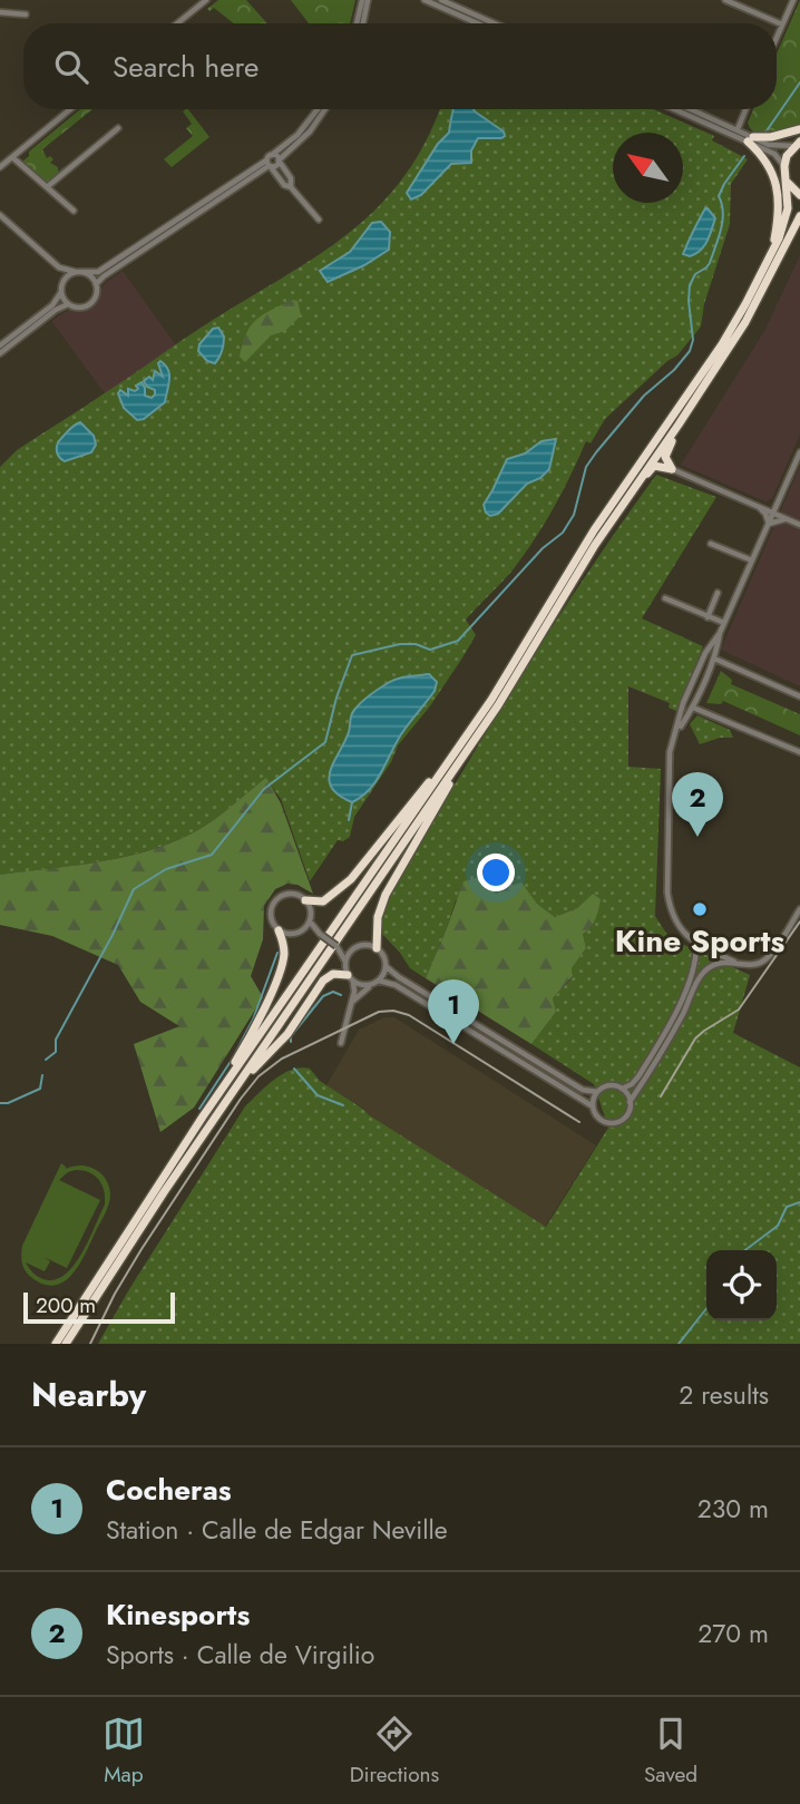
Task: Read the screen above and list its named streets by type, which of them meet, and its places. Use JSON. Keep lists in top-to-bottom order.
{
  "places": ["Kine Sports"],
  "scale_bar": "200 m",
  "north": "top left",
  "page": {
    "search": "Search here",
    "pins": ["2", "1"],
    "scale": "200 m",
    "heading": ["Nearby", "2 results"],
    "list": [
      {
        "mark": "1",
        "name": "Cocheras",
        "note": "Station · Calle de Edgar Neville",
        "value": "230 m"
      },
      {
        "mark": "2",
        "name": "Kinesports",
        "note": "Sports · Calle de Virgilio",
        "value": "270 m"
      }
    ],
    "nav": ["Map", "Directions", "Saved"]
  }
}
